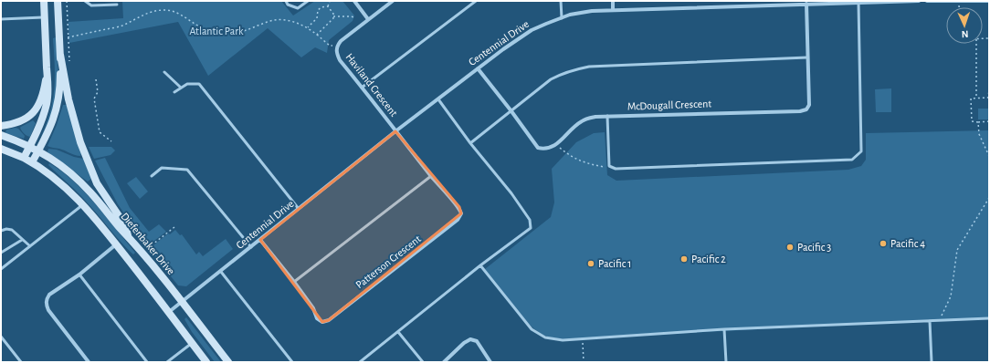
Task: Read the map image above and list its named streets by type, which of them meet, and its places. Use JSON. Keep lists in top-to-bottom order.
{
  "streets": {
    "street": [
      "Centennial Drive",
      "Haviland Crescent",
      "McDougall Crescent",
      "Diefenbaker Drive",
      "Patterson Crescent"
    ]
  },
  "crossings": [
    ["Centennial Drive", "Haviland Crescent"],
    ["Centennial Drive", "McDougall Crescent"],
    ["Centennial Drive", "Diefenbaker Drive"],
    ["Centennial Drive", "Patterson Crescent"],
    ["Haviland Crescent", "Patterson Crescent"]
  ],
  "parks": ["Atlantic Park"],
  "places": [
    "Pacific 4",
    "Pacific 3",
    "Pacific 2",
    "Pacific 1"
  ],
  "north": "bottom"
}
